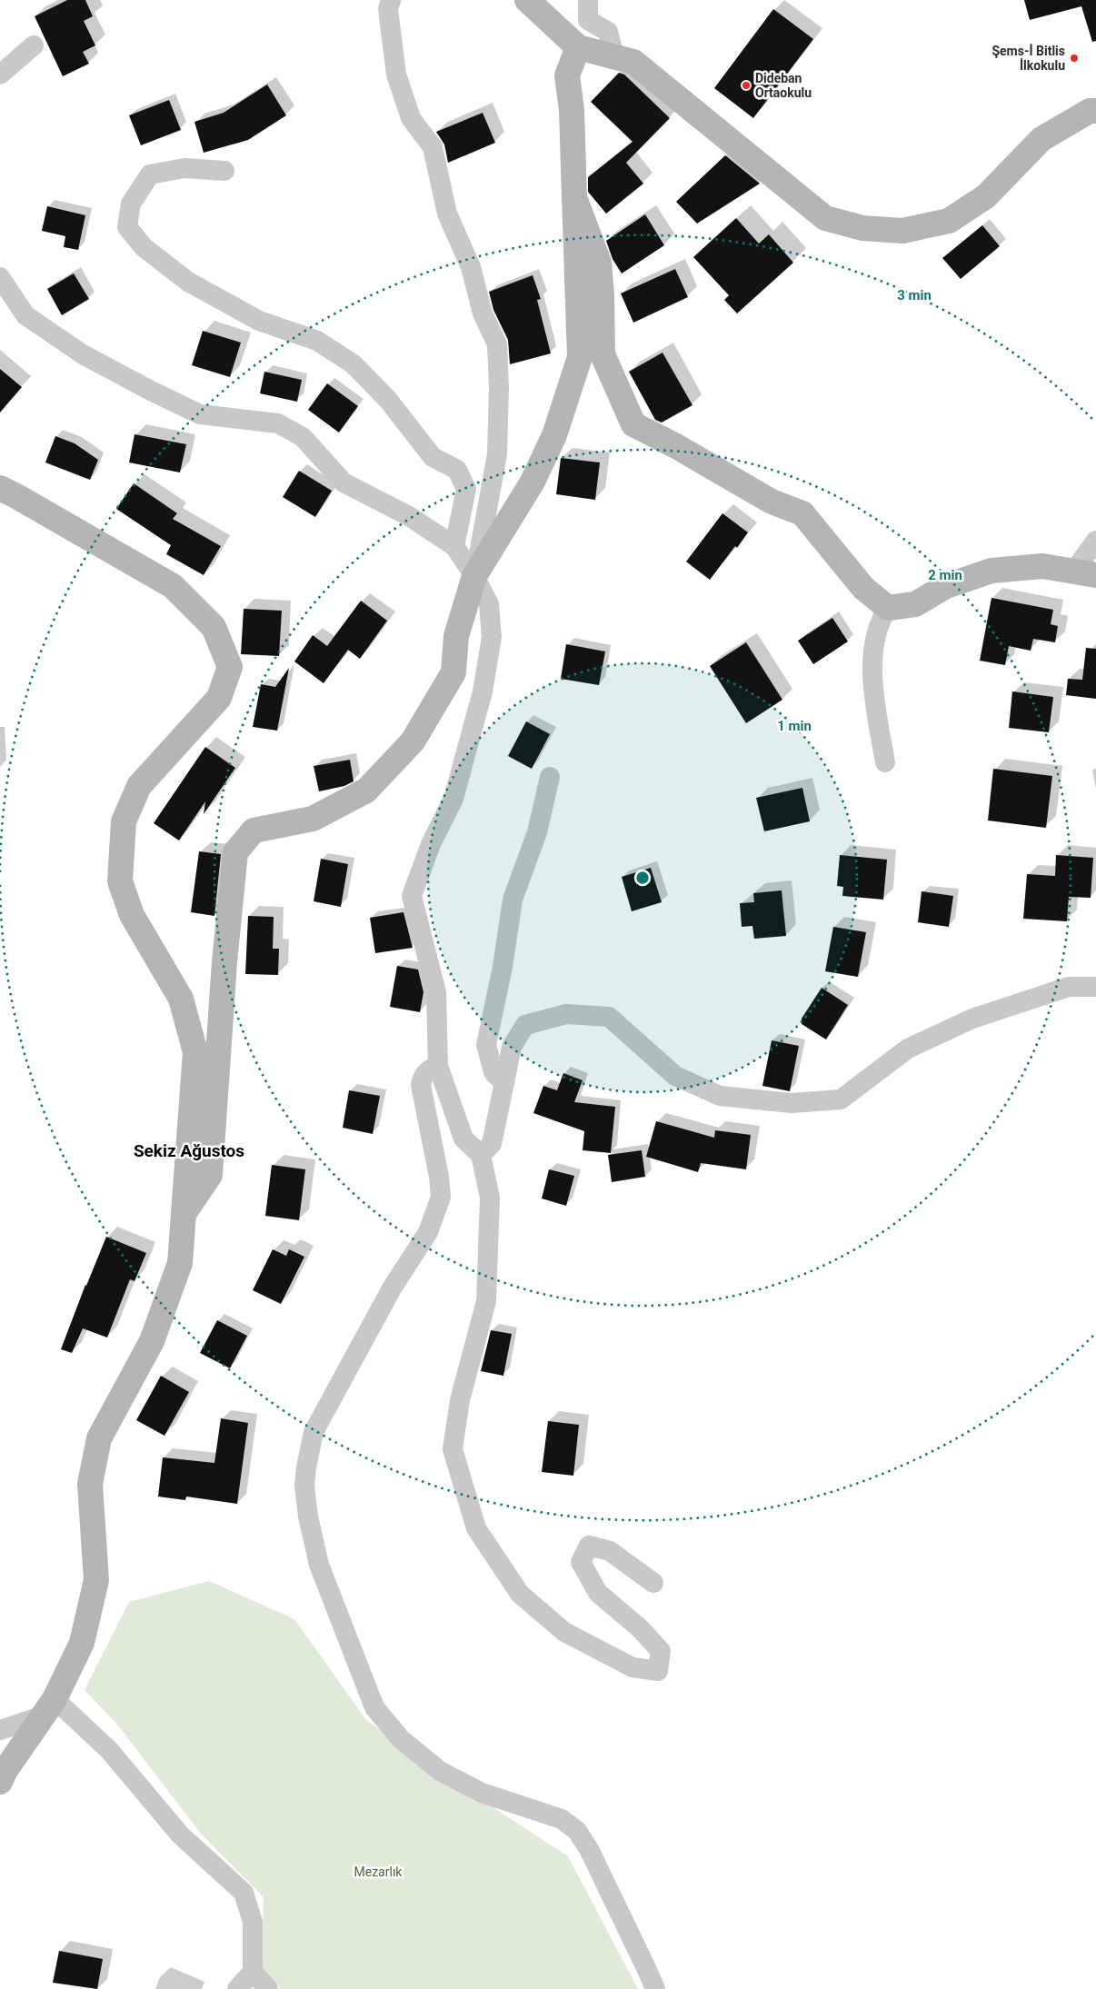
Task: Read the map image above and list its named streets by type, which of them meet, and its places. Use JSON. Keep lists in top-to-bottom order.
{
  "districts": ["Sekiz Ağustos"],
  "parks": ["Mezarlık"],
  "places": ["Şems-İ Bitlis İlkokulu", "Dideban Ortaokulu"],
  "rings": ["3 min", "2 min", "1 min"]
}
